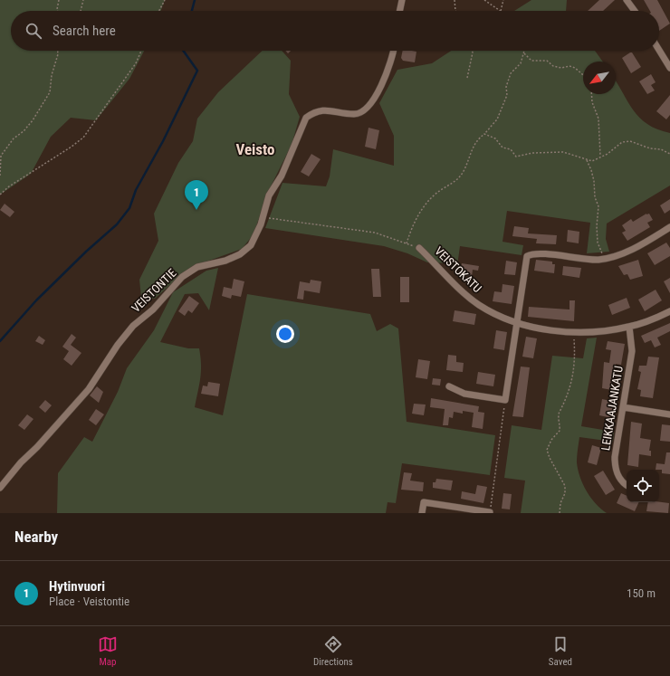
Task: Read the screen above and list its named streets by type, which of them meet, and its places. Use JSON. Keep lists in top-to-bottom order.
{
  "streets": {
    "street": ["VEISTOKATU", "VEISTONTIE", "LEIKKAAJANKATU"]
  },
  "crossings": [
    ["VEISTOKATU", "LEIKKAAJANKATU"]
  ],
  "districts": ["Veisto"],
  "north": "bottom left",
  "page": {
    "search": "Search here",
    "pins": "1",
    "heading": "Nearby",
    "list": [
      {
        "mark": "1",
        "name": "Hytinvuori",
        "note": "Place · Veistontie",
        "value": "150 m"
      }
    ],
    "nav": ["Map", "Directions", "Saved"]
  }
}
